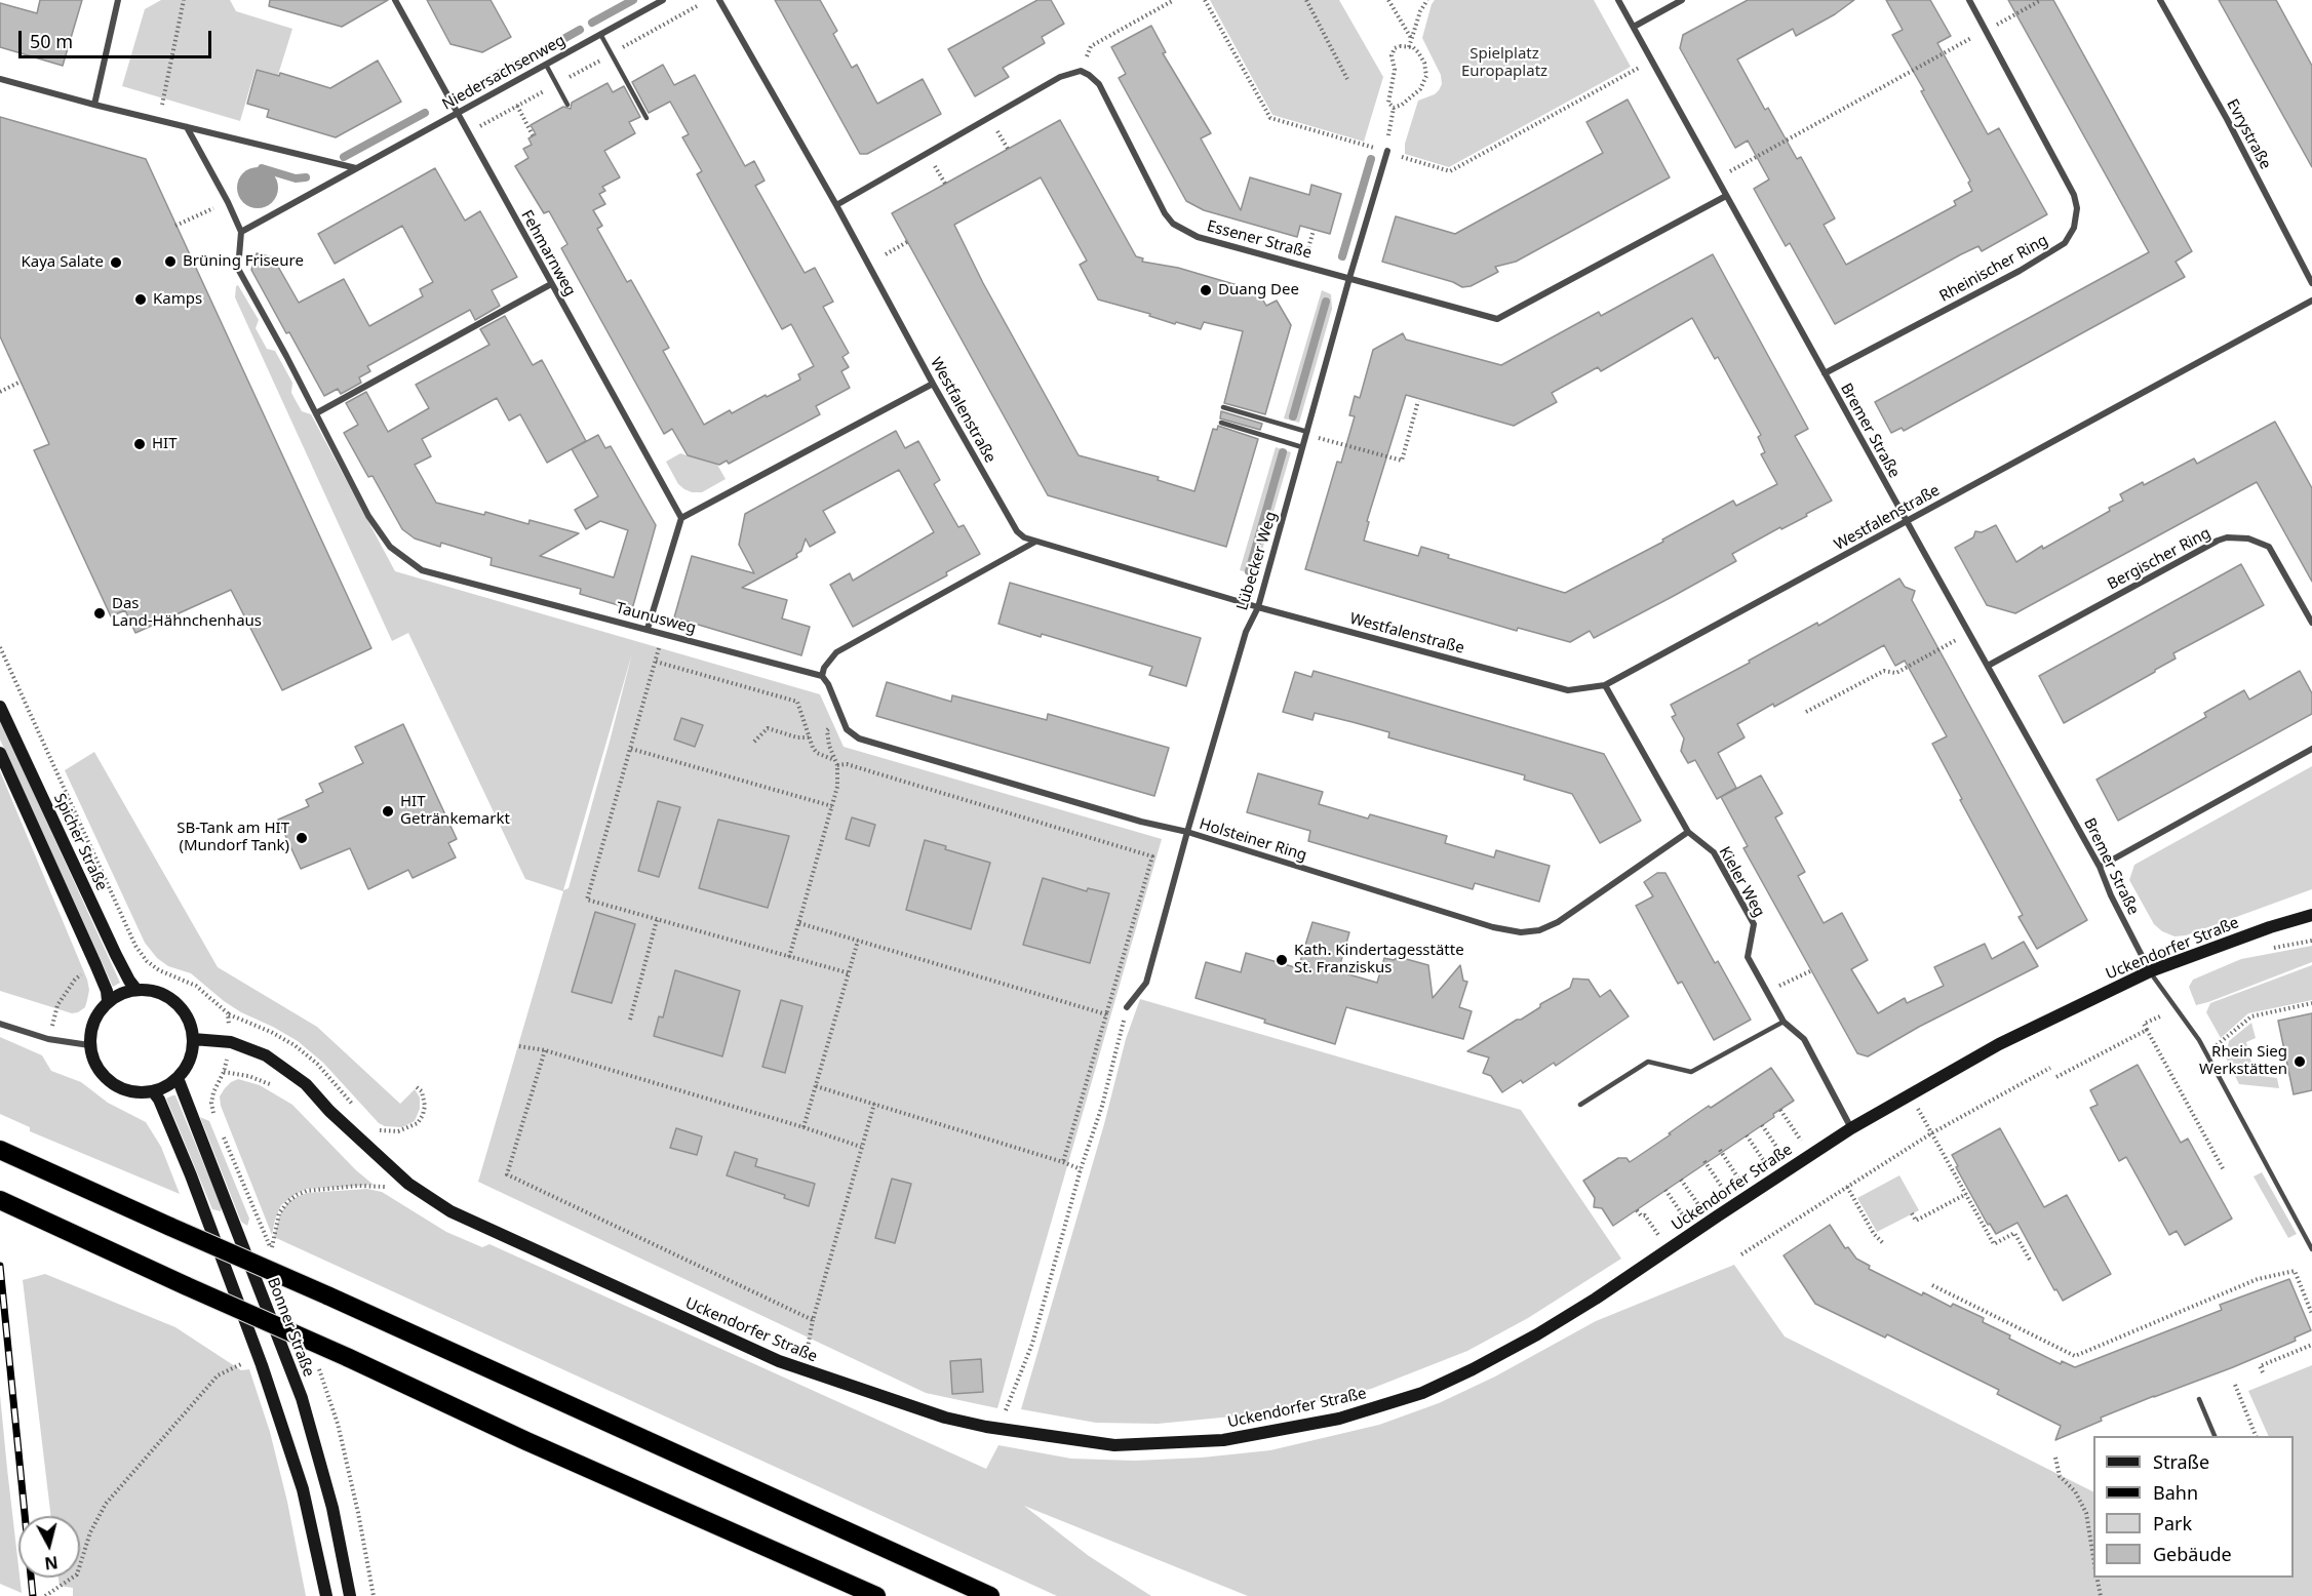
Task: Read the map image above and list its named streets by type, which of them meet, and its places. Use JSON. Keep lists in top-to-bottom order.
{
  "streets": {
    "street": [
      "Niedersachsenweg",
      "Evrystraße",
      "Essener Straße",
      "Fehmarnweg",
      "Rheinischer Ring",
      "Westfalenstraße",
      "Bremer Straße",
      "Bergischer Ring",
      "Lübecker Weg",
      "Taunusweg",
      "Holsteiner Ring",
      "Spicher Straße",
      "Kieler Weg",
      "Uckendorfer Straße",
      "Bonner Straße"
    ]
  },
  "crossings": [
    ["Niedersachsenweg", "Fehmarnweg"],
    ["Niedersachsenweg", "Taunusweg"],
    ["Essener Straße", "Bremer Straße"],
    ["Essener Straße", "Lübecker Weg"],
    ["Rheinischer Ring", "Bremer Straße"],
    ["Westfalenstraße", "Bremer Straße"],
    ["Westfalenstraße", "Lübecker Weg"],
    ["Westfalenstraße", "Kieler Weg"],
    ["Bremer Straße", "Bergischer Ring"],
    ["Bremer Straße", "Uckendorfer Straße"],
    ["Lübecker Weg", "Holsteiner Ring"],
    ["Taunusweg", "Holsteiner Ring"],
    ["Holsteiner Ring", "Kieler Weg"],
    ["Spicher Straße", "Uckendorfer Straße"],
    ["Spicher Straße", "Bonner Straße"],
    ["Kieler Weg", "Uckendorfer Straße"],
    ["Uckendorfer Straße", "Bonner Straße"]
  ],
  "parks": ["Spielplatz Europaplatz"],
  "places": [
    "Brüning Friseure",
    "Kaya Salate",
    "Duang Dee",
    "Kamps",
    "HIT",
    "Das Land-Hähnchenhaus",
    "HIT Getränkemarkt",
    "SB-Tank am HIT (Mundorf Tank)",
    "Kath. Kindertagesstätte St. Franziskus",
    "Rhein Sieg Werkstätten"
  ],
  "legend": [
    "Straße",
    "Bahn",
    "Park",
    "Gebäude"
  ],
  "scale_bar": "50 m",
  "north": "bottom"
}
